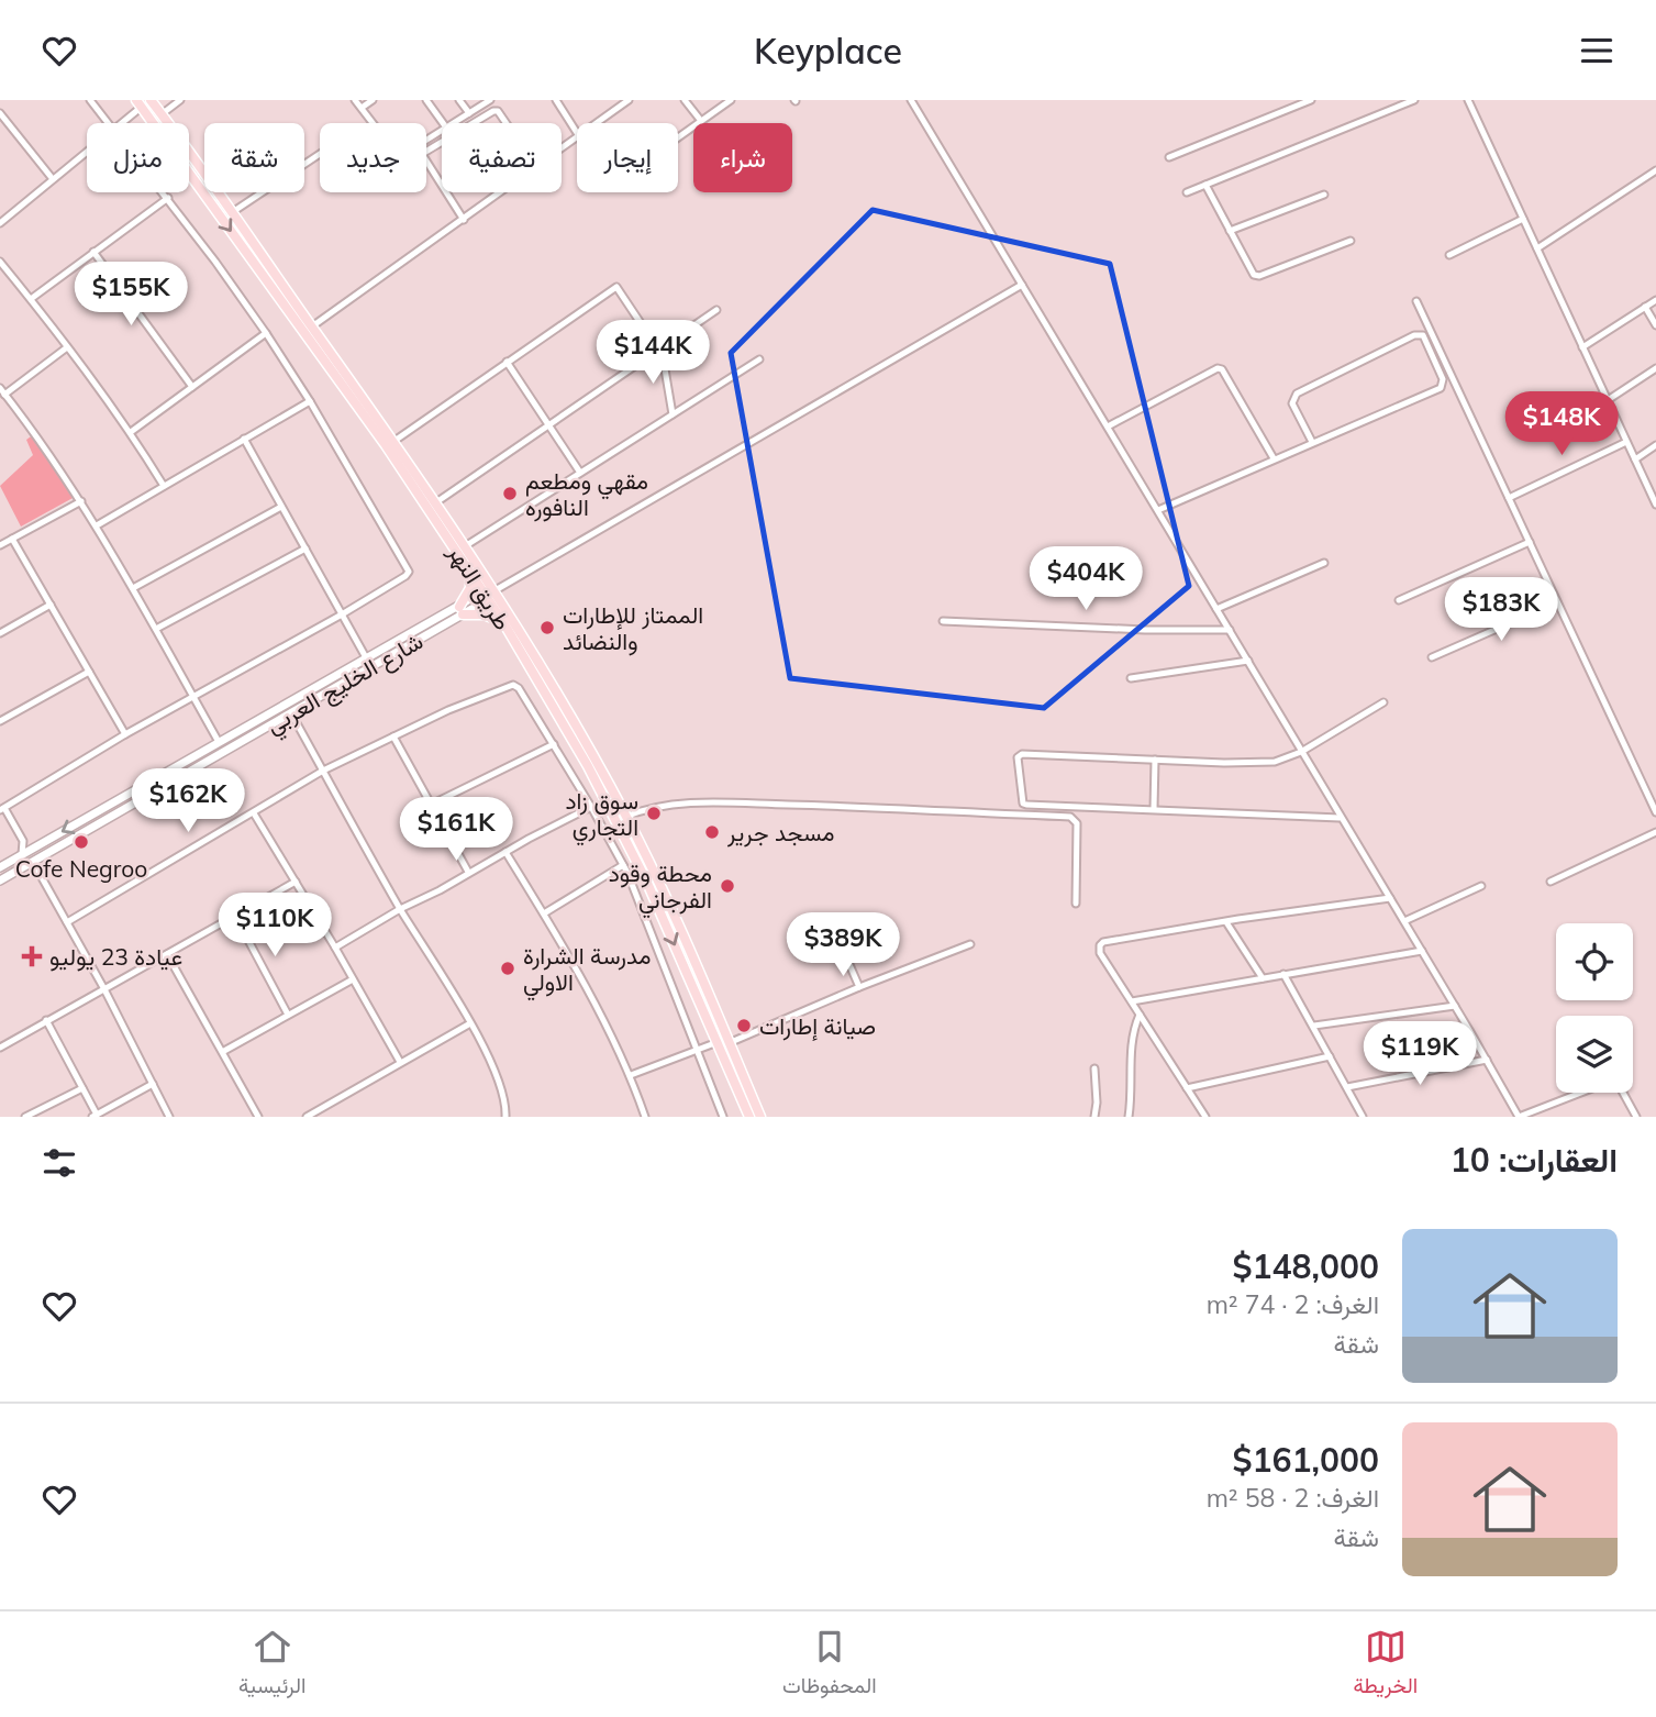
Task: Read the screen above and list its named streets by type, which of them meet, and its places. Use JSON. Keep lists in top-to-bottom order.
{
  "streets": {
    "main road": ["طريق النهر", "شارع الخليج العربي"]
  },
  "crossings": [
    ["طريق النهر", "شارع الخليج العربي"]
  ],
  "places": {
    "other": [
      "مقهي ومطعم النافوره",
      "الممتاز للإطارات والنضائد",
      "سوق زاد التجاري",
      "مسجد جرير",
      "Cofe Negroo",
      "محطة وقود الفرجاني",
      "مدرسة الشرارة الاولي",
      "صيانة إطارات"
    ],
    "health": ["عيادة 23 يوليو"]
  },
  "page": {
    "header": "Keyplace",
    "chip": [
      "شراء",
      "إيجار",
      "تصفية",
      "جديد",
      "شقة",
      "منزل"
    ],
    "price": [
      "$155K",
      "$144K",
      "$148K",
      "$404K",
      "$183K",
      "$162K",
      "$161K",
      "$110K",
      "$389K",
      "$119K"
    ],
    "heading": "العقارات: 10",
    "list": [
      {
        "name": "$148,000",
        "note": "الغرف: 2 · 74 m² · شقة"
      },
      {
        "name": "$161,000",
        "note": "الغرف: 2 · 58 m² · شقة"
      }
    ],
    "tabs": ["الخريطة", "المحفوظات", "الرئيسية"]
  }
}
